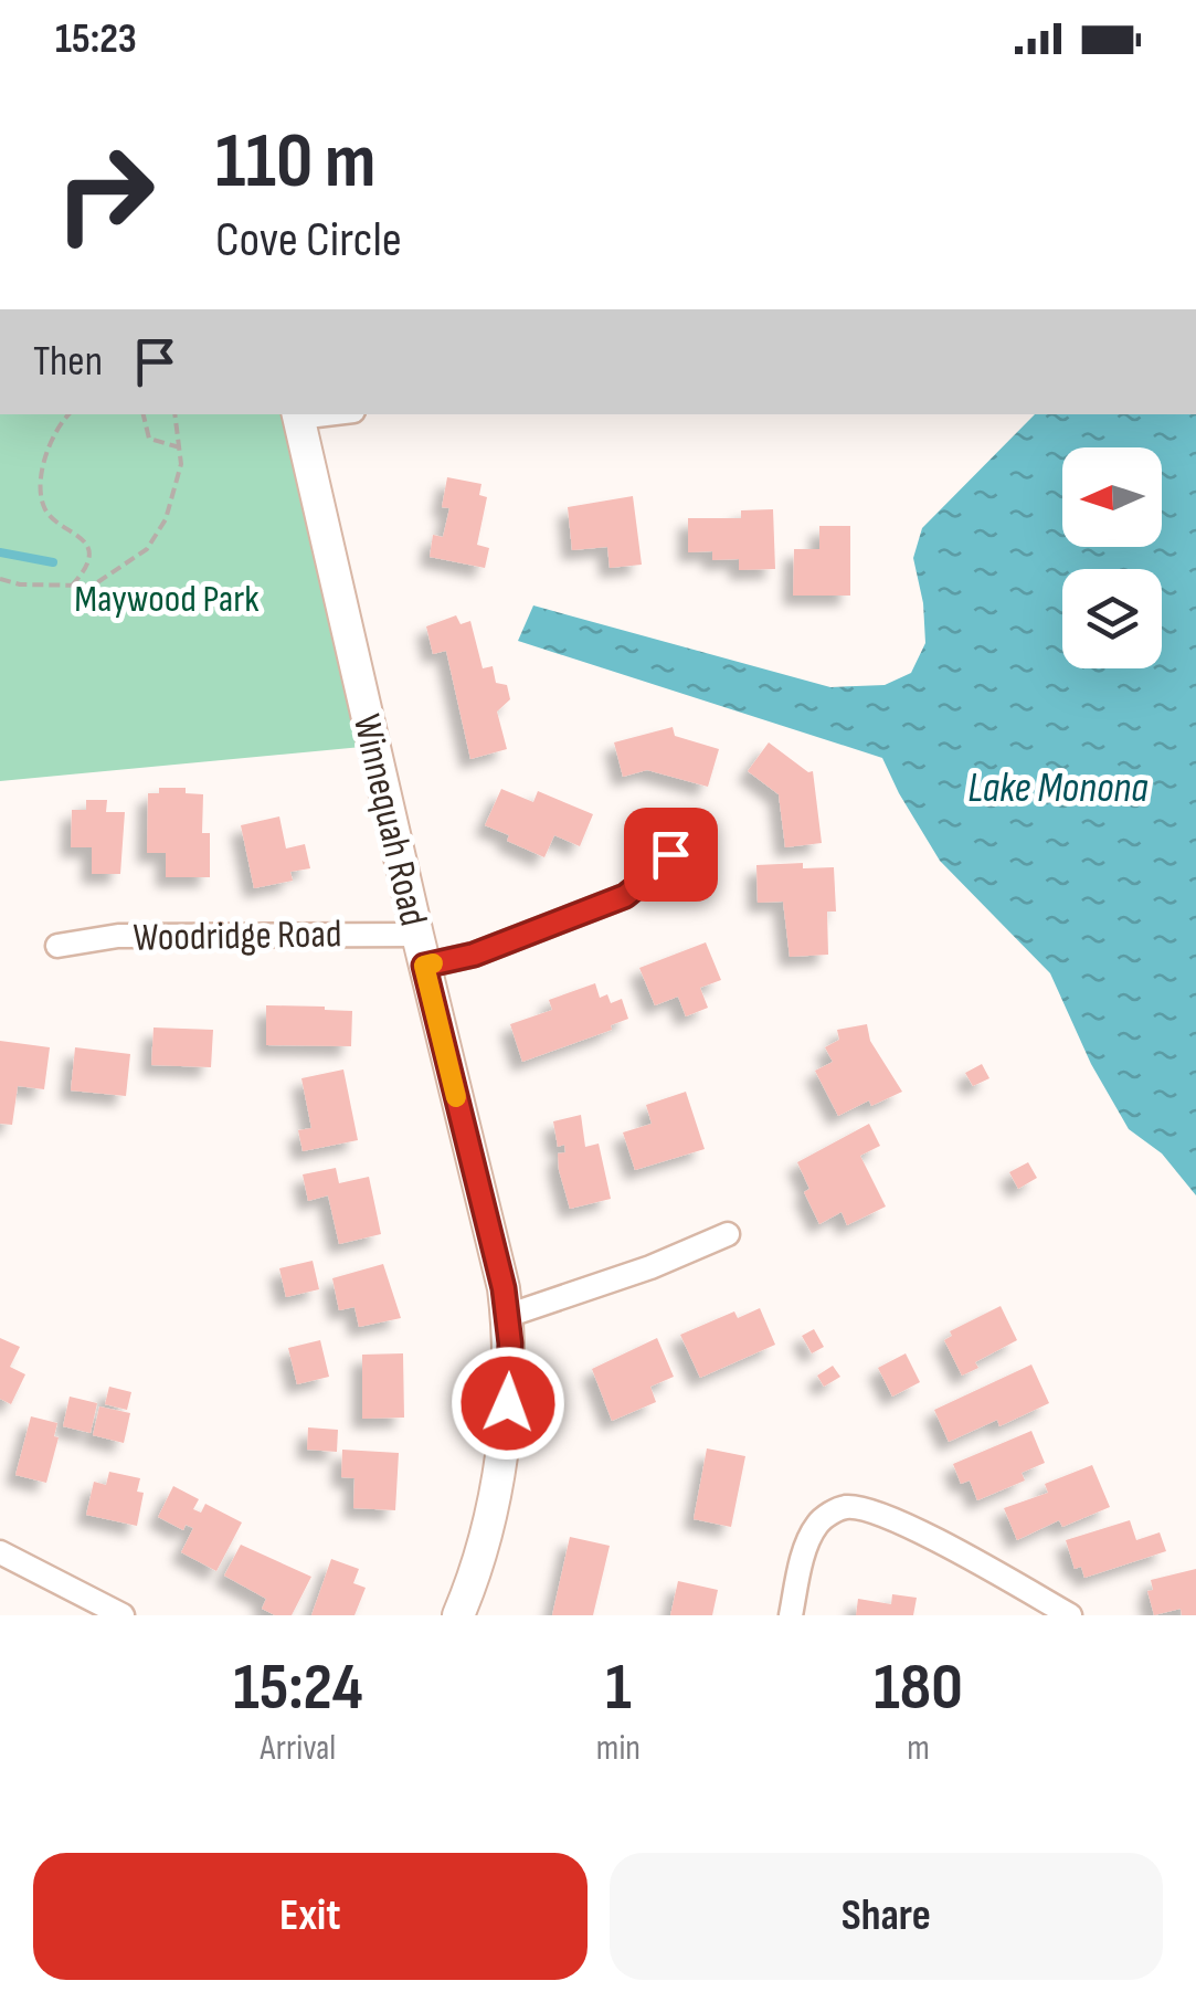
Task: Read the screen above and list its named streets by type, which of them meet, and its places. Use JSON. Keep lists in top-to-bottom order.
{
  "streets": {
    "street": ["Winnequah Road", "Woodridge Road"]
  },
  "crossings": [
    ["Winnequah Road", "Woodridge Road"]
  ],
  "water": ["Lake Monona"],
  "parks": ["Maywood Park"],
  "north": "left",
  "page": {
    "status": "15:23",
    "turn": ["110 m", "Cove Circle"],
    "then": "Then",
    "eta": [
      "15:24",
      "Arrival",
      "1",
      "min",
      "180",
      "m"
    ],
    "buttons": ["Exit", "Share"]
  }
}
